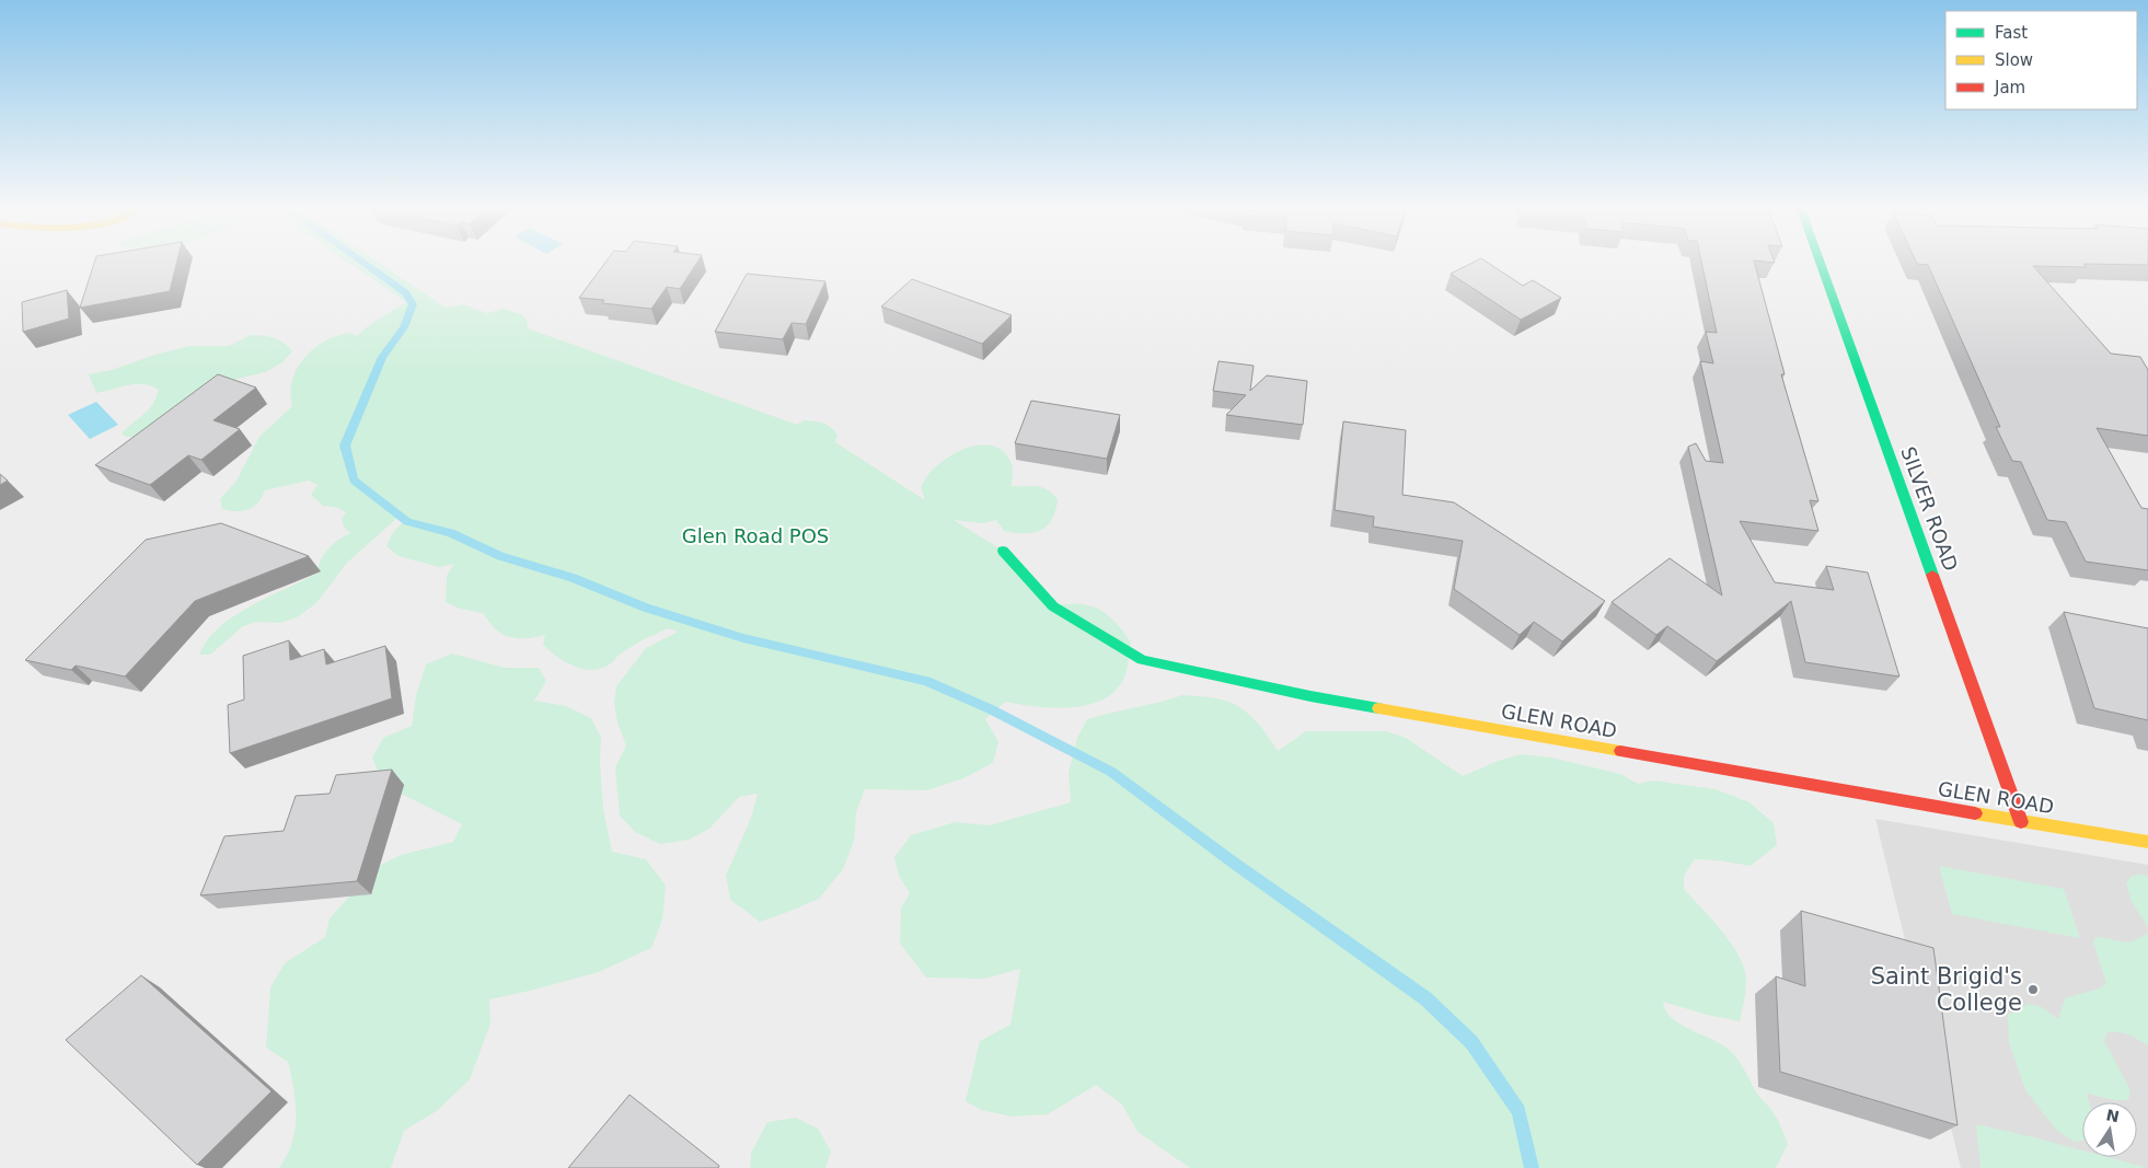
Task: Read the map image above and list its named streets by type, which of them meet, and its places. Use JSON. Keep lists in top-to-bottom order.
{
  "streets": {
    "street": ["SILVER ROAD", "GLEN ROAD"]
  },
  "crossings": [
    ["SILVER ROAD", "GLEN ROAD"]
  ],
  "parks": ["Glen Road POS"],
  "places": ["Saint Brigid's College"],
  "legend": ["Fast", "Slow", "Jam"],
  "north": "top"
}
